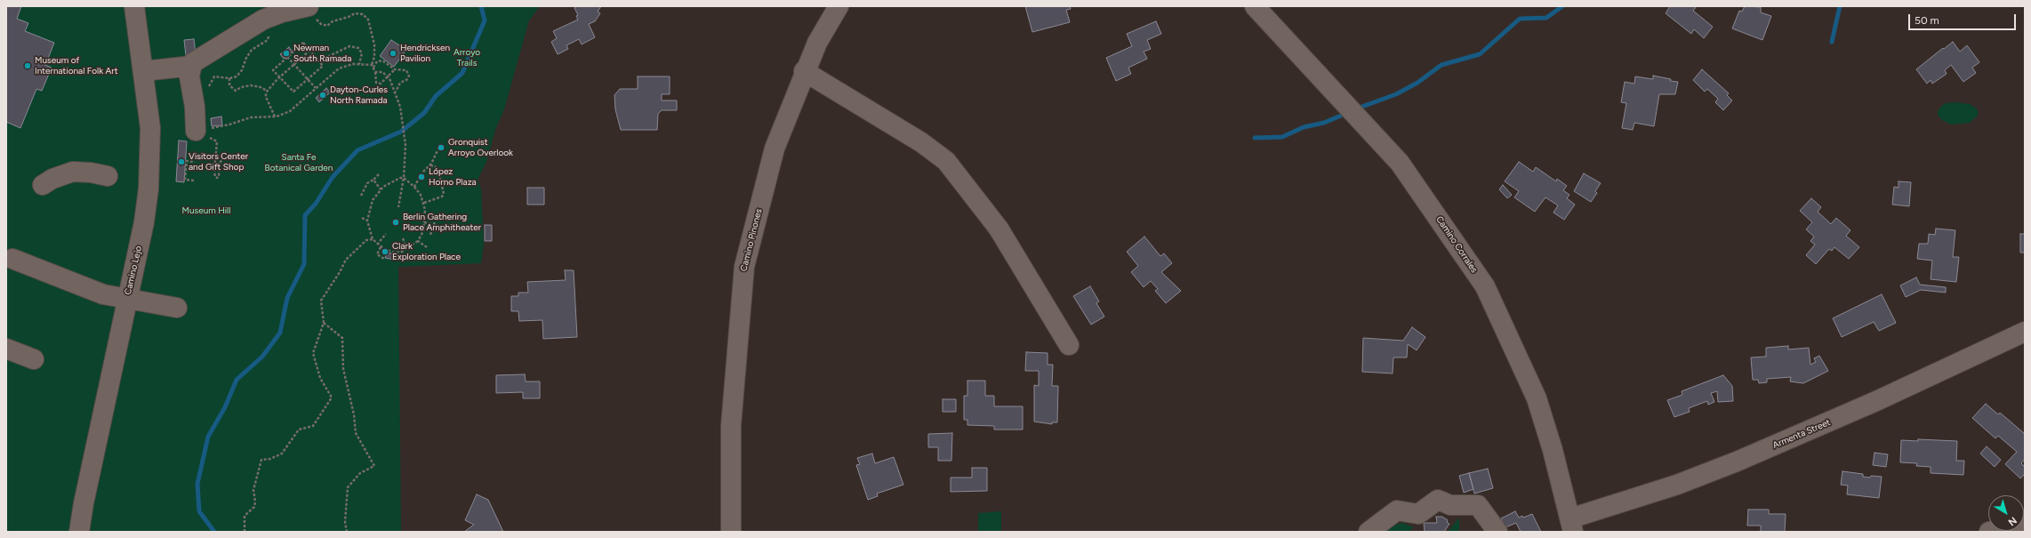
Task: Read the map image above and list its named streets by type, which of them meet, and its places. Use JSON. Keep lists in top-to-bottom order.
{
  "streets": {
    "street": [
      "Camino Pinones",
      "Camino Corrales",
      "Camino Lejo",
      "Armenta Street"
    ]
  },
  "crossings": [
    ["Camino Corrales", "Armenta Street"]
  ],
  "parks": ["Arroyo Trails", "Santa Fe Botanical Garden", "Museum Hill"],
  "places": [
    "Newman South Ramada",
    "Hendricksen Pavilion",
    "Museum of International Folk Art",
    "Dayton-Curles North Ramada",
    "Gronquist Arroyo Overlook",
    "Visitors Center and Gift Shop",
    "López Horno Plaza",
    "Berlin Gathering Place Amphitheater",
    "Clark Exploration Place"
  ],
  "scale_bar": "50 m",
  "north": "bottom right"
}
